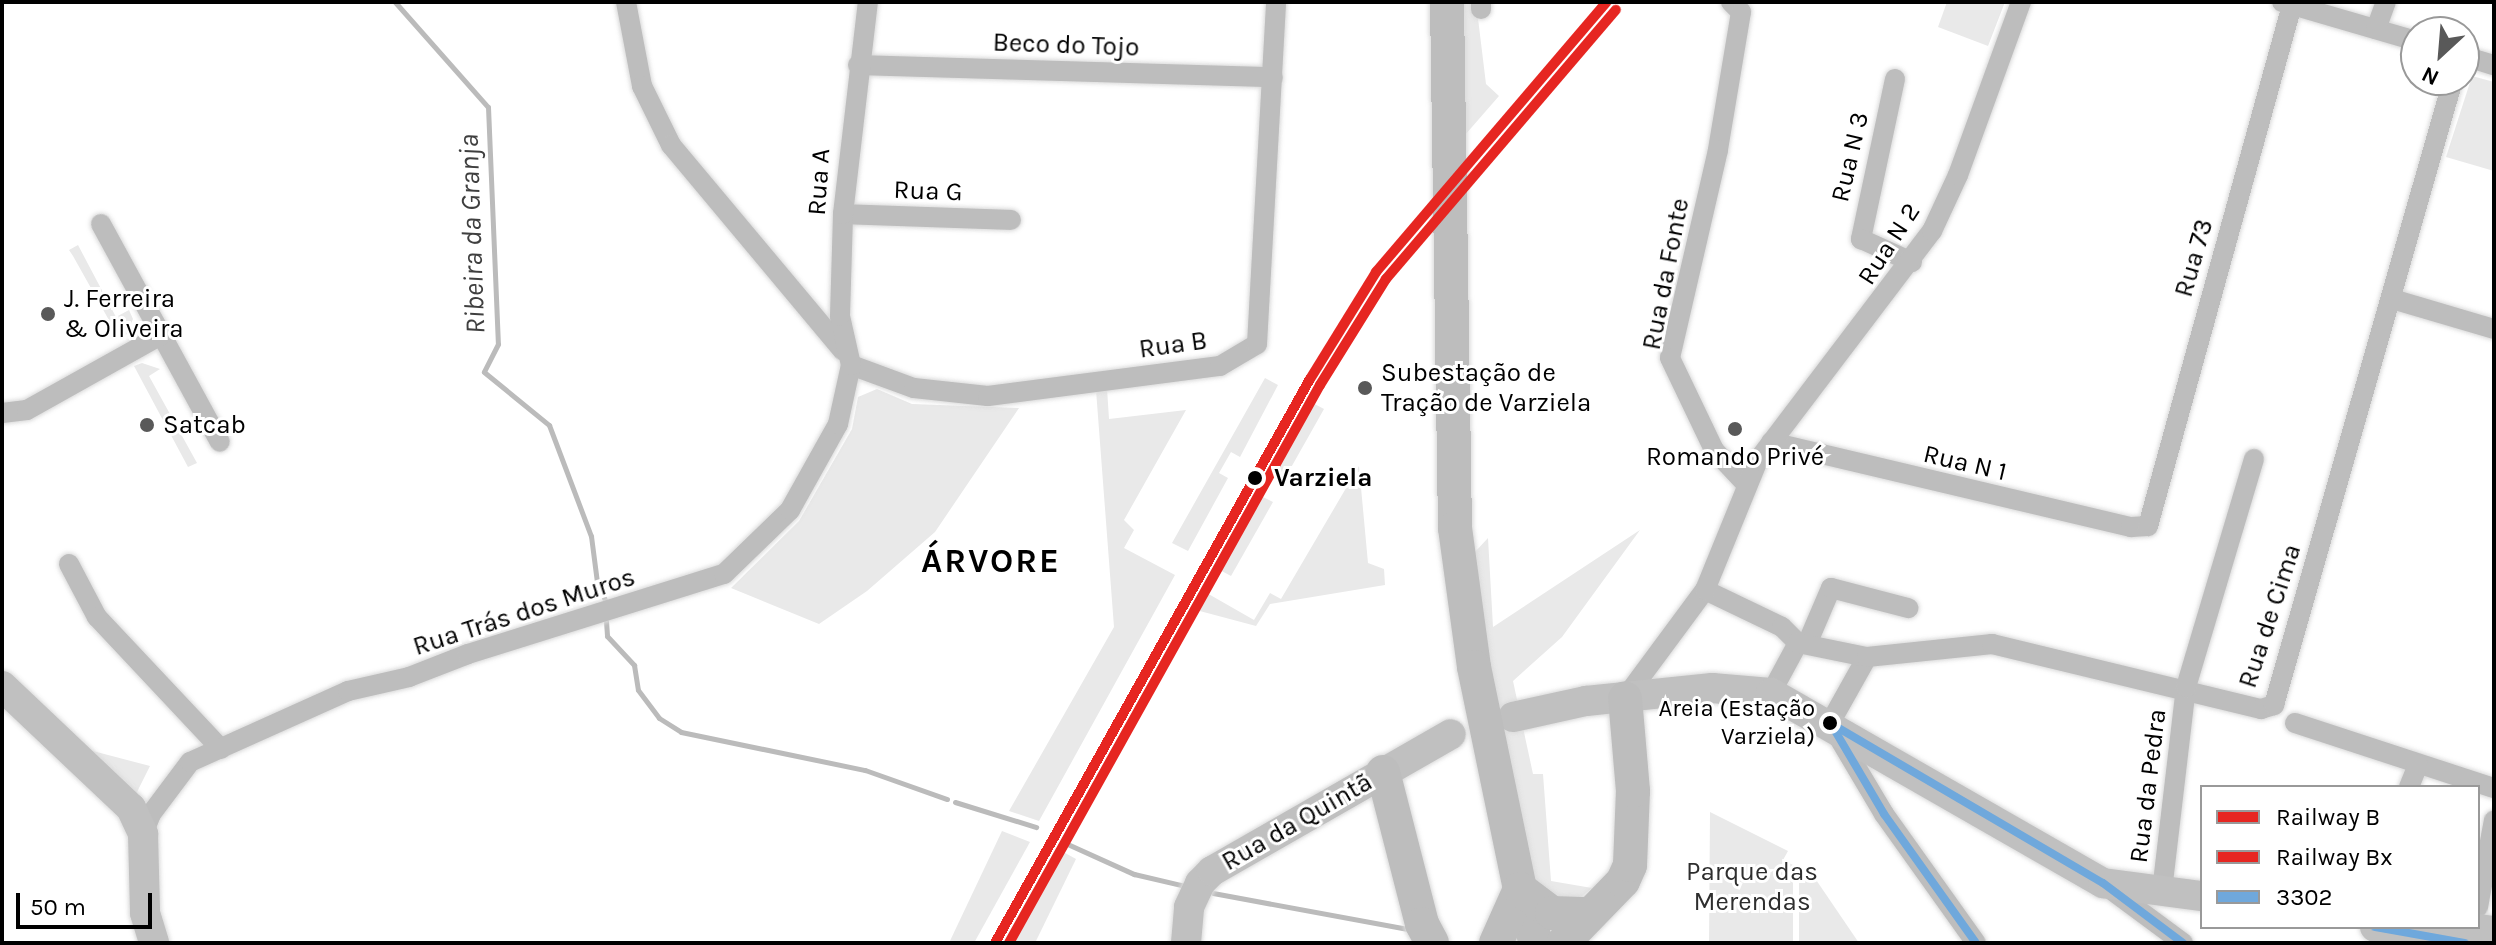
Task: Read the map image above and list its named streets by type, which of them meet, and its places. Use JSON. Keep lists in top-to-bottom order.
{
  "streets": {
    "street": [
      "Beco do Tojo",
      "Rua N 3",
      "Rua A",
      "Rua G",
      "Rua N 2",
      "Rua 73",
      "Rua da Fonte",
      "Rua B",
      "Rua N 1",
      "Rua Trás dos Muros",
      "Rua de Cima",
      "Rua da Pedra",
      "Rua da Quintã"
    ]
  },
  "crossings": [
    ["Beco do Tojo", "Rua A"],
    ["Beco do Tojo", "Rua B"],
    ["Rua N 3", "Rua N 2"],
    ["Rua A", "Rua G"],
    ["Rua A", "Rua B"],
    ["Rua A", "Rua Trás dos Muros"],
    ["Rua N 2", "Rua da Fonte"],
    ["Rua N 2", "Rua N 1"],
    ["Rua 73", "Rua N 1"],
    ["Rua B", "Rua Trás dos Muros"],
    ["Rua de Cima", "Rua da Pedra"]
  ],
  "districts": ["ÁRVORE"],
  "water": ["Ribeira da Granja"],
  "parks": ["Parque das Merendas"],
  "places": [
    "J. Ferreira & Oliveira",
    "Subestação de Tração de Varziela",
    "Satcab",
    "Romando Privé",
    "Varziela",
    "Areia (Estação Varziela)"
  ],
  "lines": ["rail line B", "rail line Bx", "transit line 3302"],
  "legend": ["Railway B", "Railway Bx", "3302"],
  "scale_bar": "50 m",
  "north": "bottom left"
}
